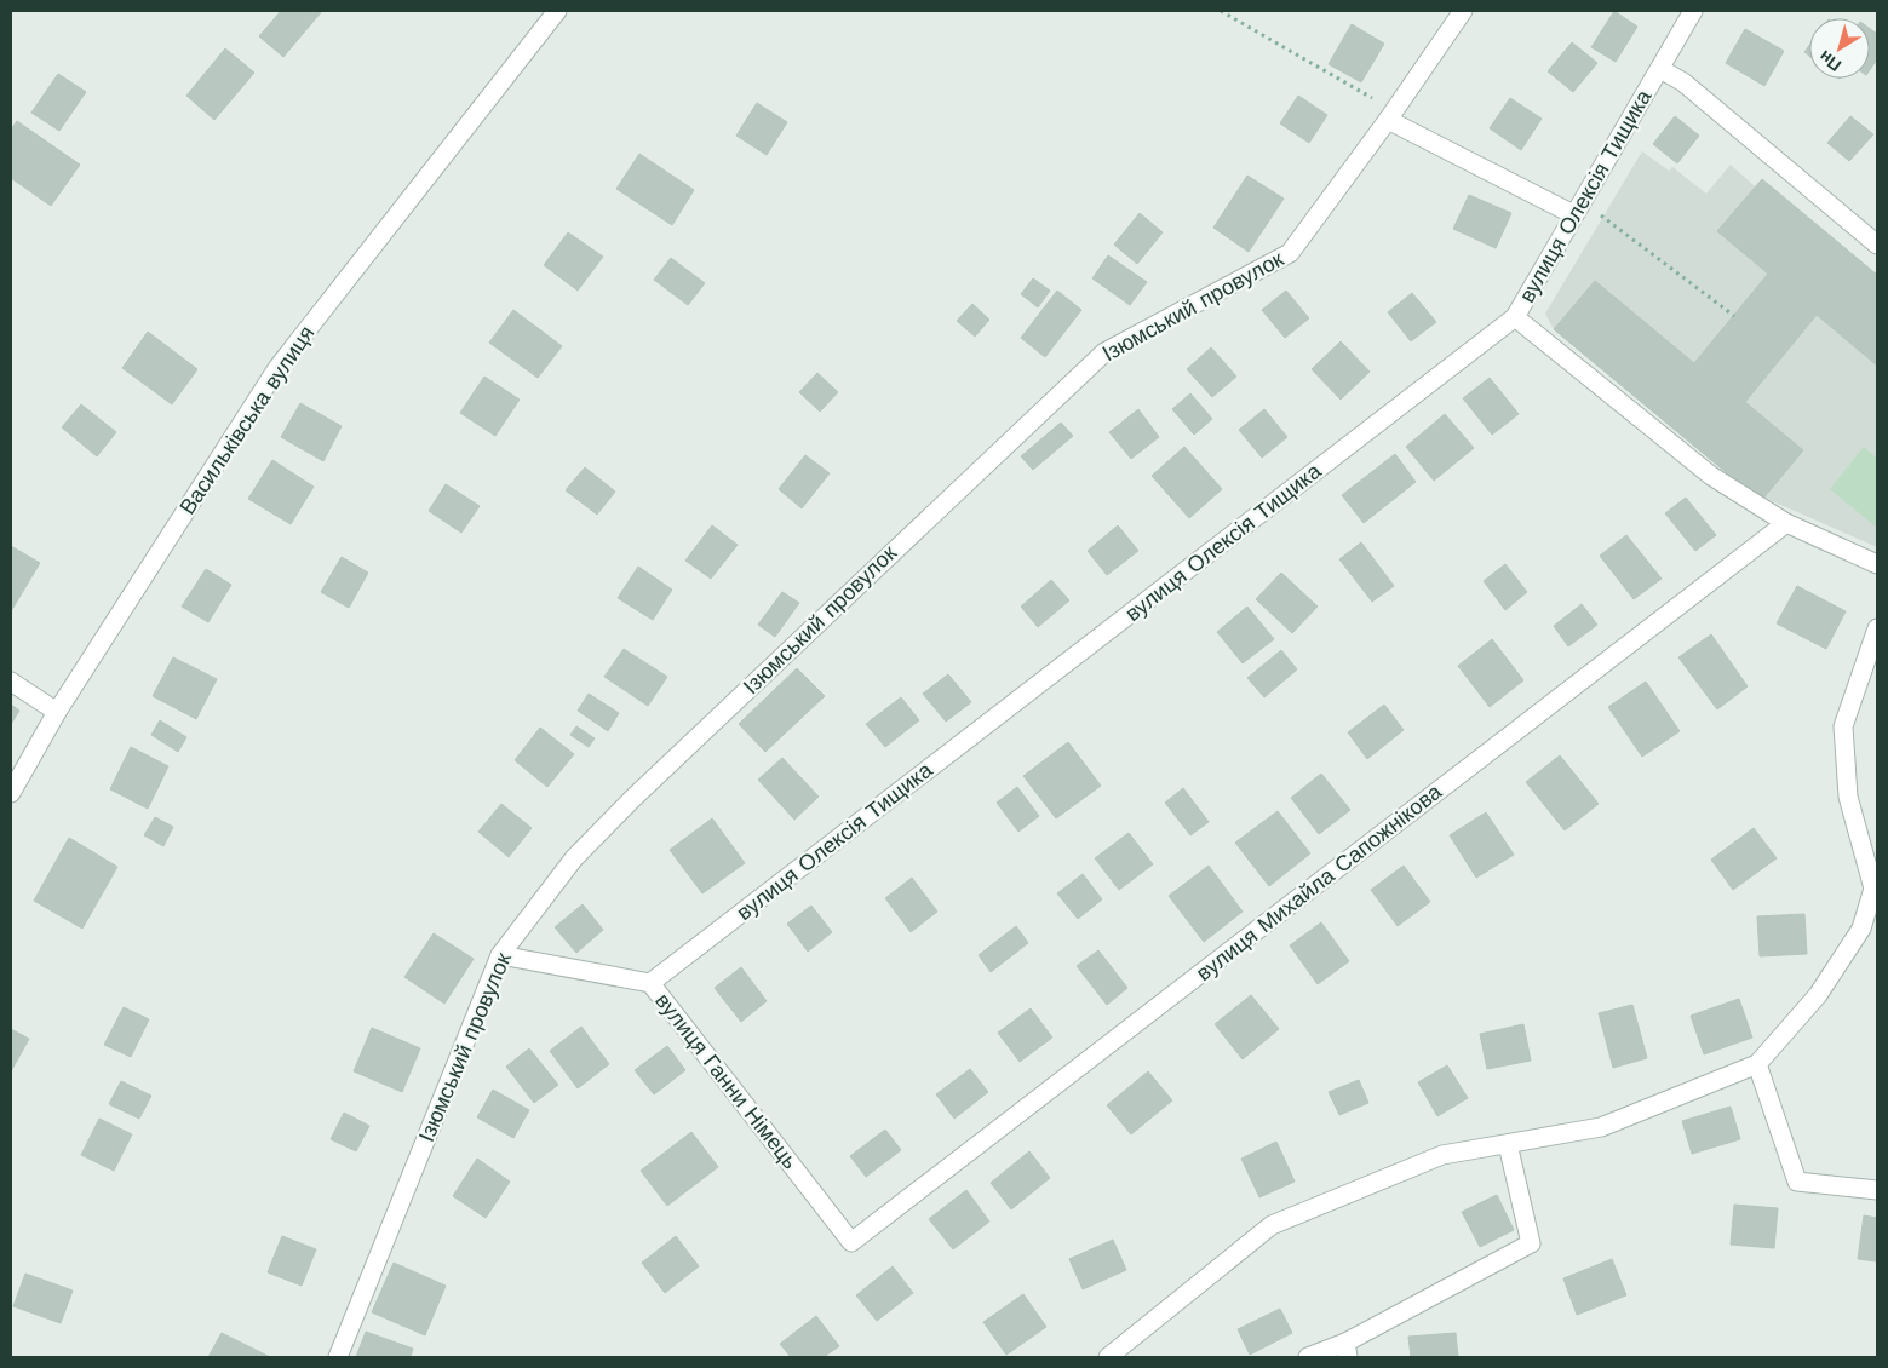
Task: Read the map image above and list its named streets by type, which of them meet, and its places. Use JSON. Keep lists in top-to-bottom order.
{
  "streets": {
    "street": [
      "вулиця Олексія Тищика",
      "Ізюмський провулок",
      "Васильківська вулиця",
      "вулиця Михайла Сапожнікова",
      "вулиця Ганни Німець"
    ]
  },
  "crossings": [
    ["вулиця Олексія Тищика", "вулиця Ганни Німець"],
    ["Ізюмський провулок", "вулиця Ганни Німець"],
    ["вулиця Михайла Сапожнікова", "вулиця Ганни Німець"]
  ],
  "north": "bottom left"
}
